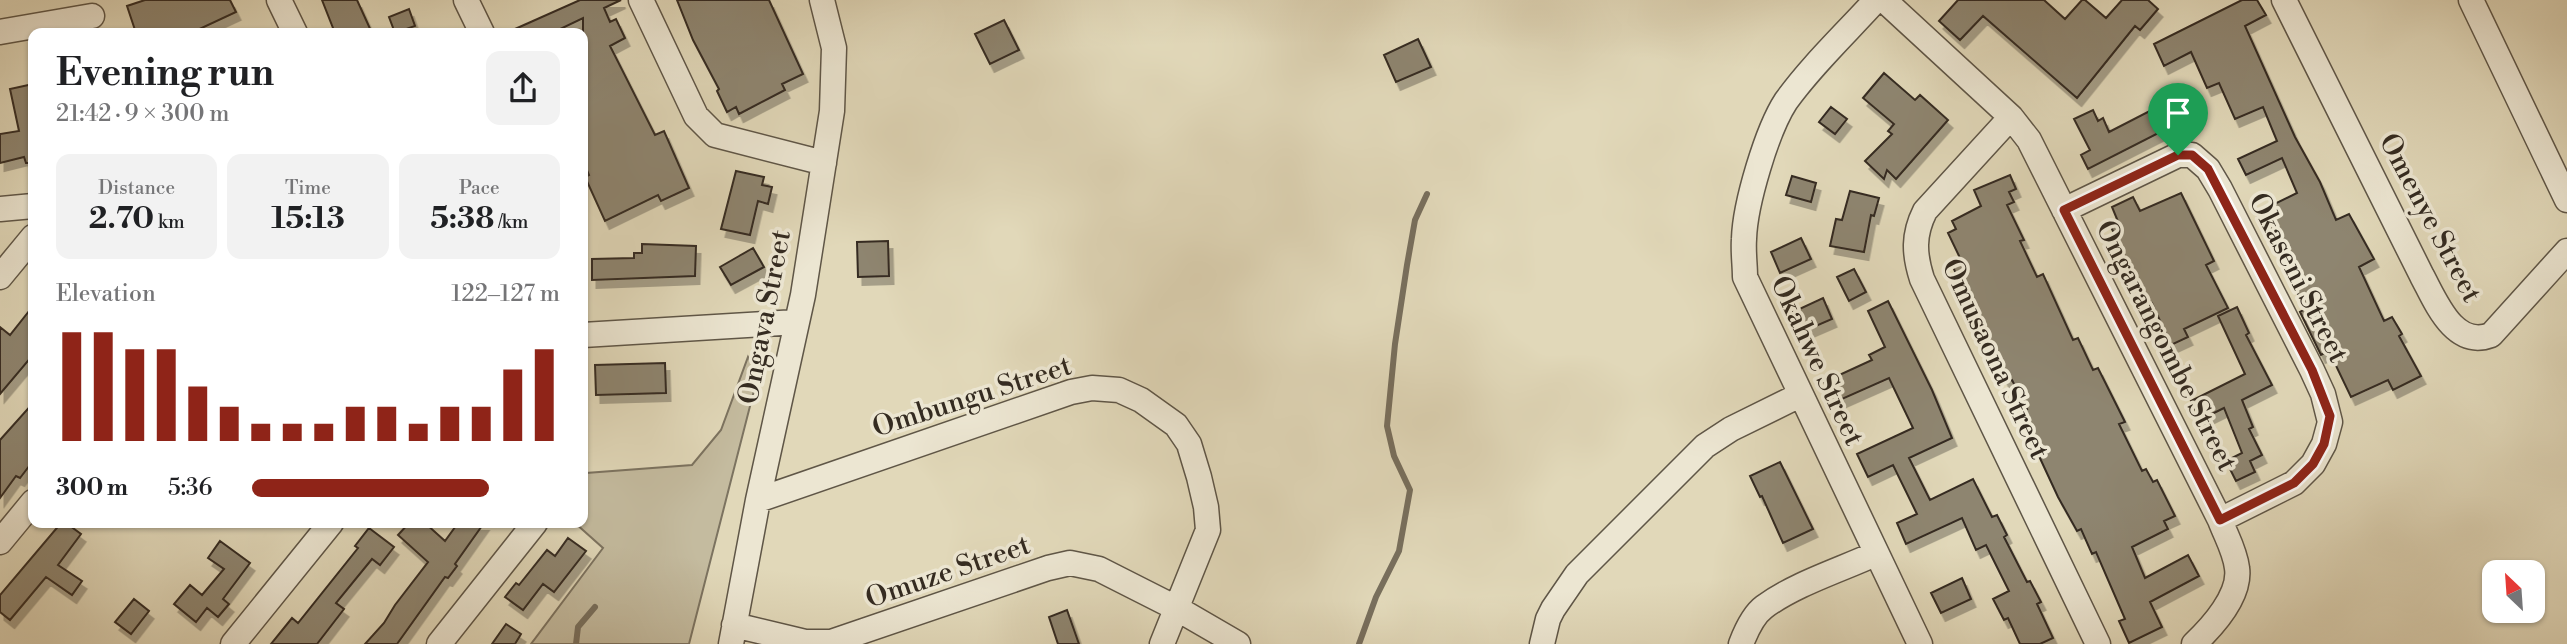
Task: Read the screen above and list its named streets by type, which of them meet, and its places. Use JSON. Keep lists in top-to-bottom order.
{
  "streets": {
    "street": [
      "Omenye Street",
      "Okaseni Street",
      "Ongava Street",
      "Ongarangombe Street",
      "Omusaona Street",
      "Okahwe Street",
      "Ombungu Street",
      "Omuze Street"
    ]
  },
  "crossings": [
    ["Okaseni Street", "Ongarangombe Street"],
    ["Ongava Street", "Ombungu Street"],
    ["Ongava Street", "Omuze Street"],
    ["Ongarangombe Street", "Omusaona Street"],
    ["Ombungu Street", "Omuze Street"]
  ],
  "north": "top left",
  "page": {
    "heading": ["Evening run", "21:42 · 9 × 300 m"],
    "stats": [
      ["Distance", "2.70 km"],
      ["Time", "15:13"],
      ["Pace", "5:38 /km"]
    ],
    "chart": ["Elevation", "122–127 m"],
    "list": [
      {
        "name": "300 m",
        "note": "5:36"
      }
    ]
  }
}
